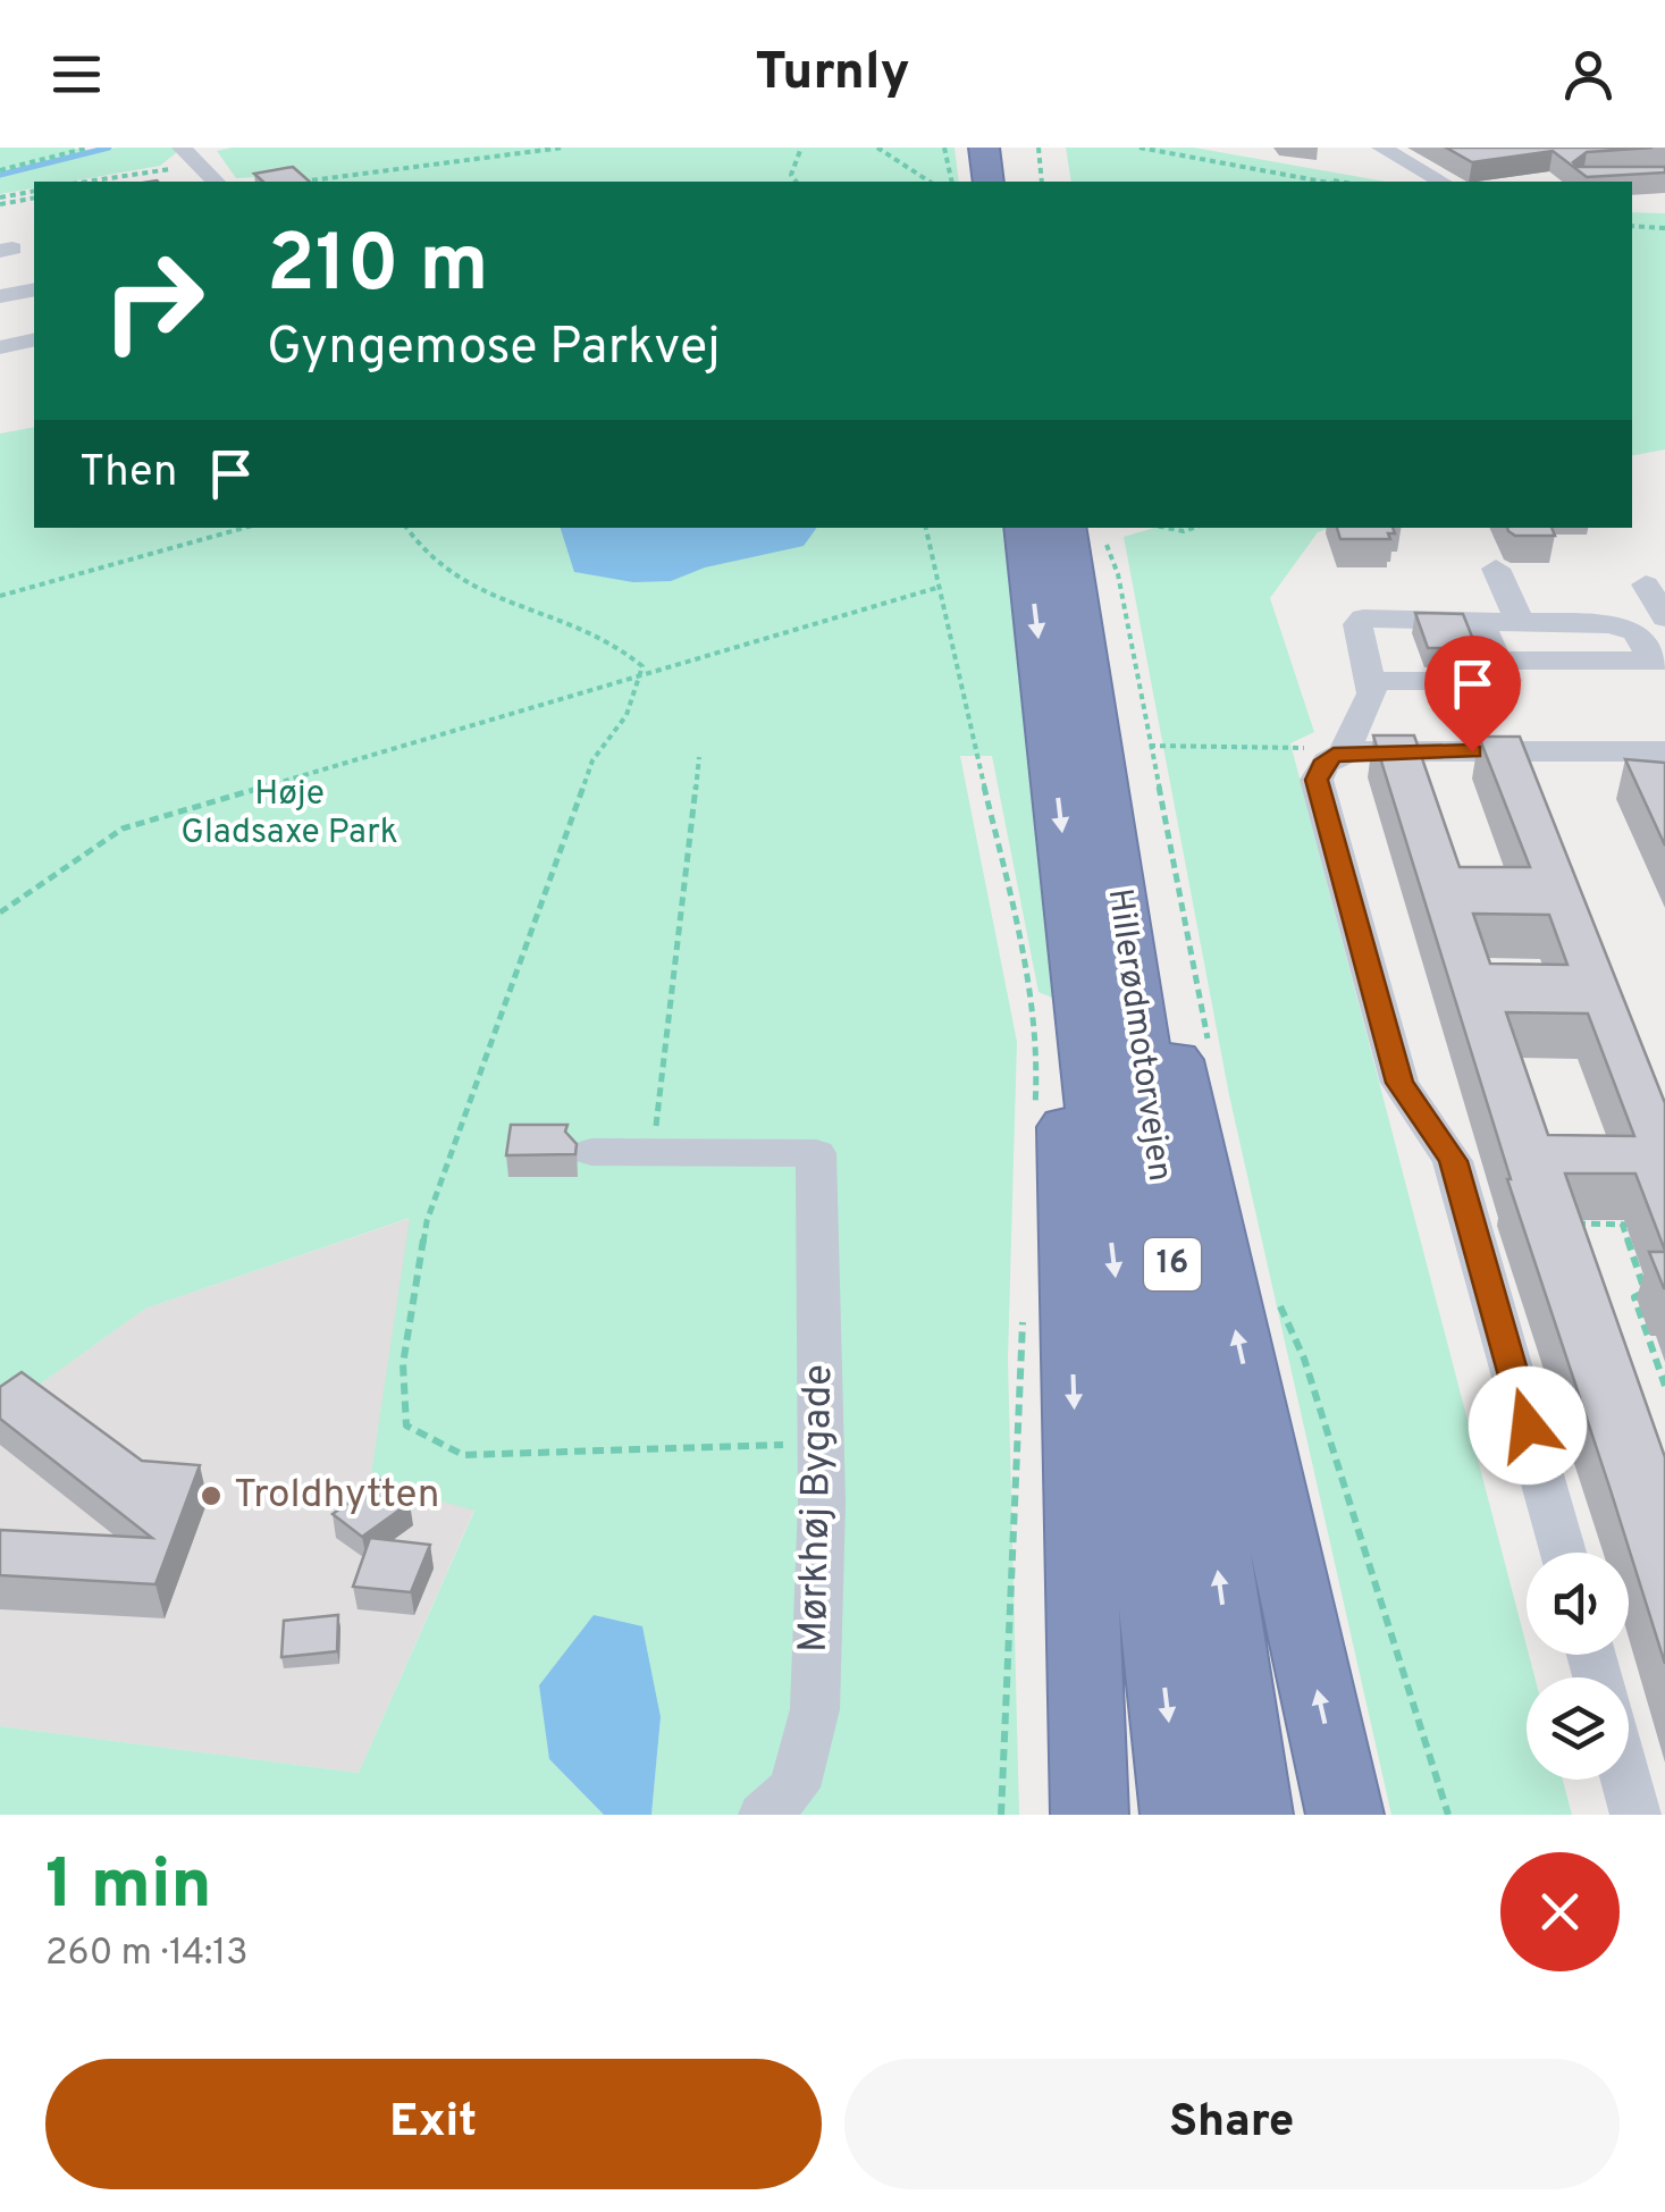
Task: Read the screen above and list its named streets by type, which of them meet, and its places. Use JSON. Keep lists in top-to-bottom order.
{
  "streets": {
    "highway": ["Hillerødmotorvejen", "16"],
    "street": ["Mørkhøj Bygade"]
  },
  "parks": ["Høje Gladsaxe Park"],
  "places": ["Troldhytten"],
  "page": {
    "header": "Turnly",
    "turn": ["210 m", "Gyngemose Parkvej"],
    "then": "Then",
    "heading": ["1 min", "260 m · 14:13"],
    "buttons": ["Exit", "Share"]
  }
}
